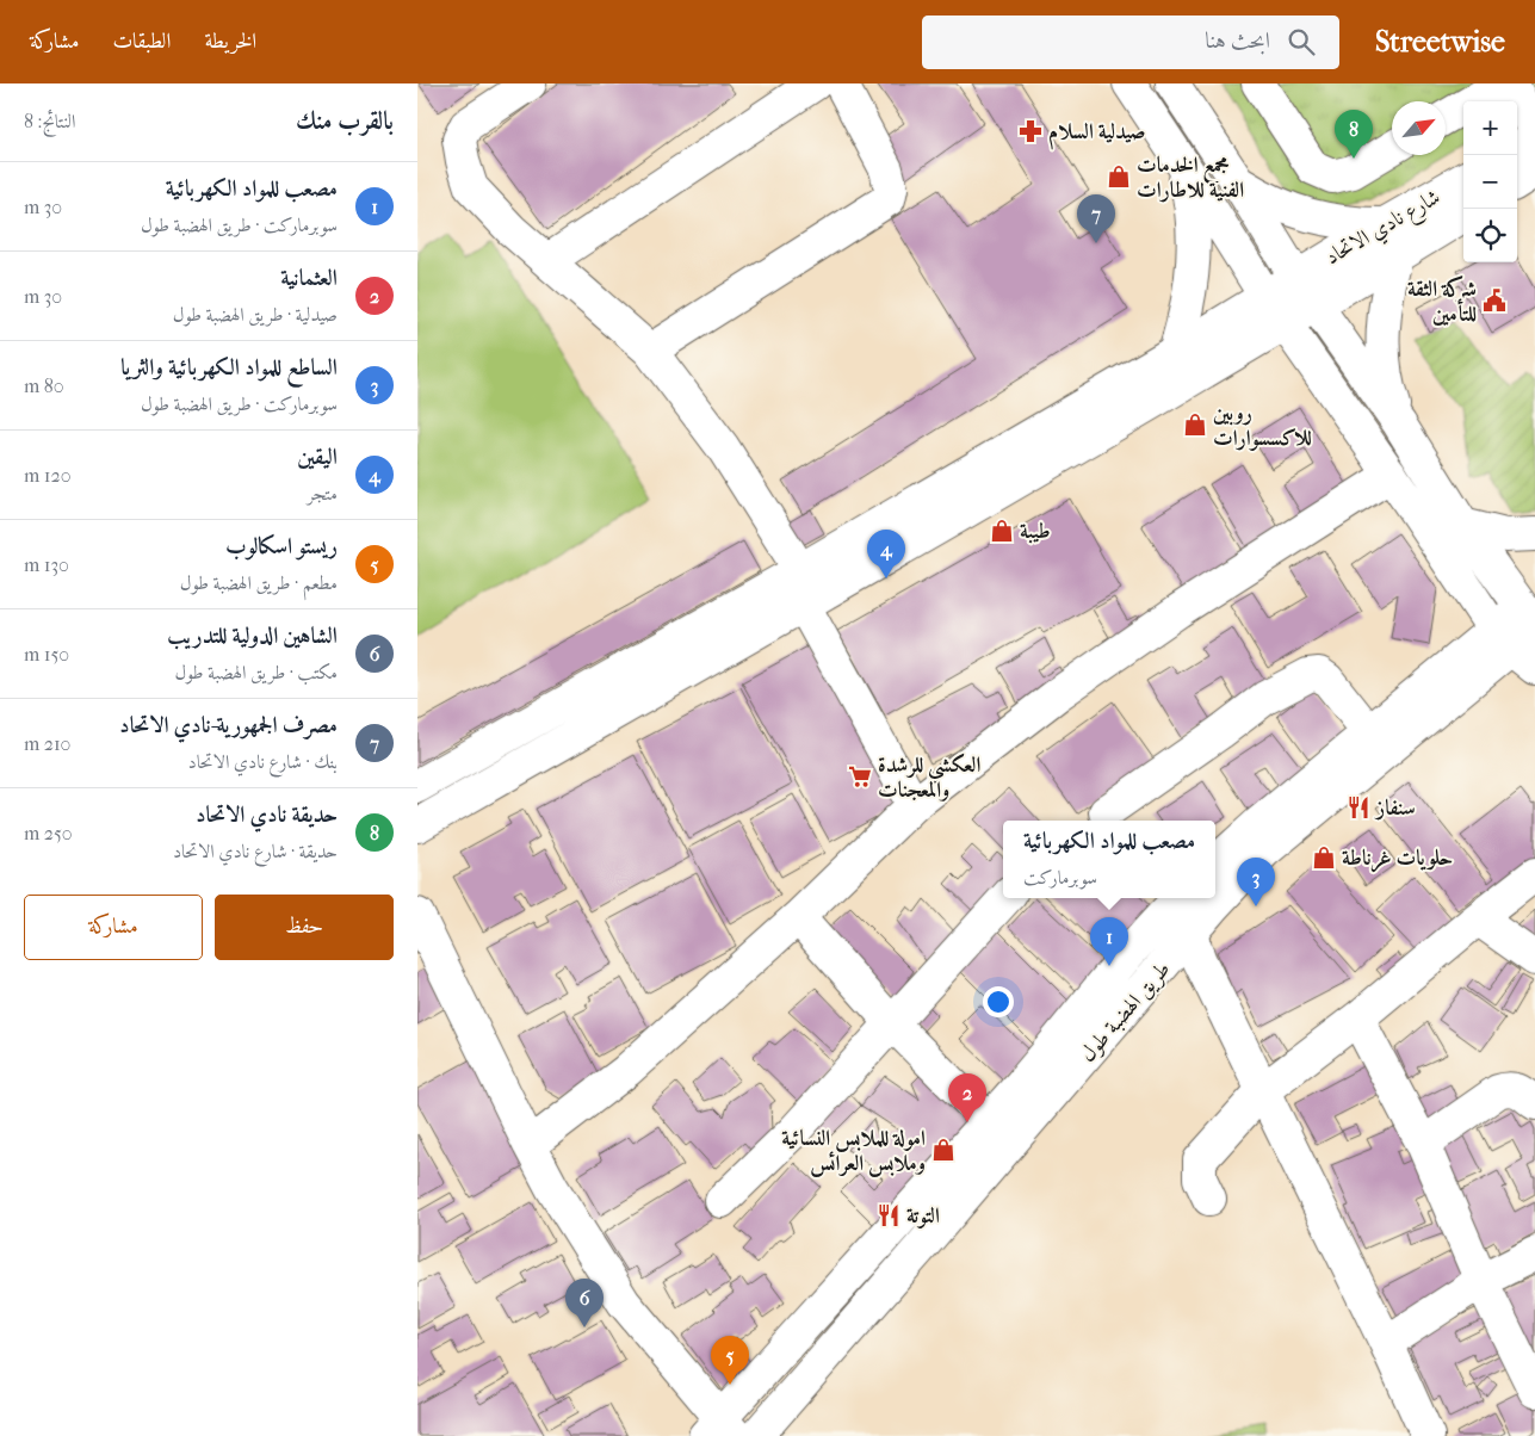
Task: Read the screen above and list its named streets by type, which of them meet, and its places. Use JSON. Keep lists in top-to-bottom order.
{
  "streets": {
    "main road": ["شارع نادي الاتحاد", "طريق الهضبة طول"]
  },
  "places": {
    "pharmacy": ["صيدلية السلام"],
    "shop": [
      "مجمع الخدمات الفنية للاطارات",
      "روبين للاكسسوارات",
      "طيبة",
      "حلويات غرناطة",
      "امولة للملابس النسائية وملابس العرائس"
    ],
    "public building": ["شركة الثقة للتأمين"],
    "supermarket": ["العكشي للرشدة والمعجنات"],
    "restaurant": ["سنفاز", "التوتة"]
  },
  "north": "top right",
  "page": {
    "header": "Streetwise",
    "search": "ابحث هنا",
    "nav": ["الخريطة", "الطبقات", "مشاركة"],
    "heading": ["بالقرب منك", "النتائج: 8"],
    "map_buttons": ["+", "−"],
    "pins": [
      "8",
      "7",
      "4",
      "3",
      "1",
      "2",
      "6",
      "5"
    ],
    "list": [
      {
        "mark": "1",
        "name": "مصعب للمواد الكهربائية",
        "note": "سوبرماركت · طريق الهضبة طول",
        "value": "30 m"
      },
      {
        "mark": "2",
        "name": "العثمانية",
        "note": "صيدلية · طريق الهضبة طول",
        "value": "30 m"
      },
      {
        "mark": "3",
        "name": "الساطع للمواد الكهربائية والثريا",
        "note": "سوبرماركت · طريق الهضبة طول",
        "value": "80 m"
      },
      {
        "mark": "4",
        "name": "اليقين",
        "note": "متجر",
        "value": "120 m"
      },
      {
        "mark": "5",
        "name": "ريستو اسكالوب",
        "note": "مطعم · طريق الهضبة طول",
        "value": "130 m"
      },
      {
        "mark": "6",
        "name": "الشاهين الدولية للتدريب",
        "note": "مكتب · طريق الهضبة طول",
        "value": "150 m"
      },
      {
        "mark": "7",
        "name": "مصرف الجمهورية-نادي الاتحاد",
        "note": "بنك · شارع نادي الاتحاد",
        "value": "210 m"
      },
      {
        "mark": "8",
        "name": "حديقة نادي الاتحاد",
        "note": "حديقة · شارع نادي الاتحاد",
        "value": "250 m"
      }
    ],
    "popup": ["مصعب للمواد الكهربائية", "سوبرماركت"],
    "buttons": ["حفظ", "مشاركة"]
  }
}
